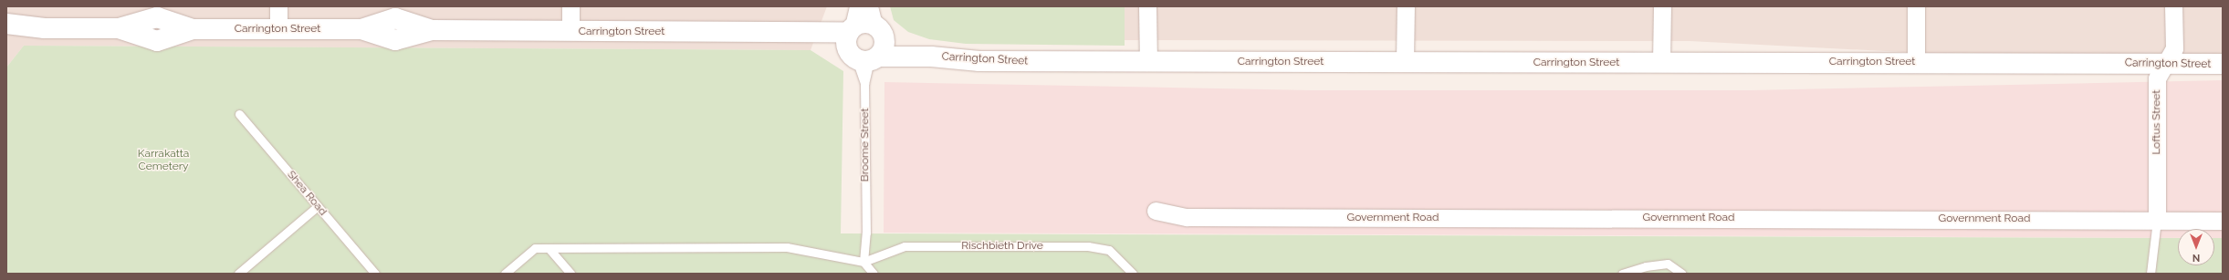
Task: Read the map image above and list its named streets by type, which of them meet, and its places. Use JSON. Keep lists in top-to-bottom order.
{
  "streets": {
    "street": [
      "Carrington Street",
      "Loftus Street",
      "Broome Street",
      "Government Road"
    ],
    "lane": ["Shea Road", "Rischbieth Drive"]
  },
  "crossings": [
    ["Carrington Street", "Loftus Street"],
    ["Carrington Street", "Broome Street"],
    ["Loftus Street", "Government Road"],
    ["Broome Street", "Rischbieth Drive"]
  ],
  "parks": ["Karrakatta Cemetery"],
  "north": "bottom"
}
